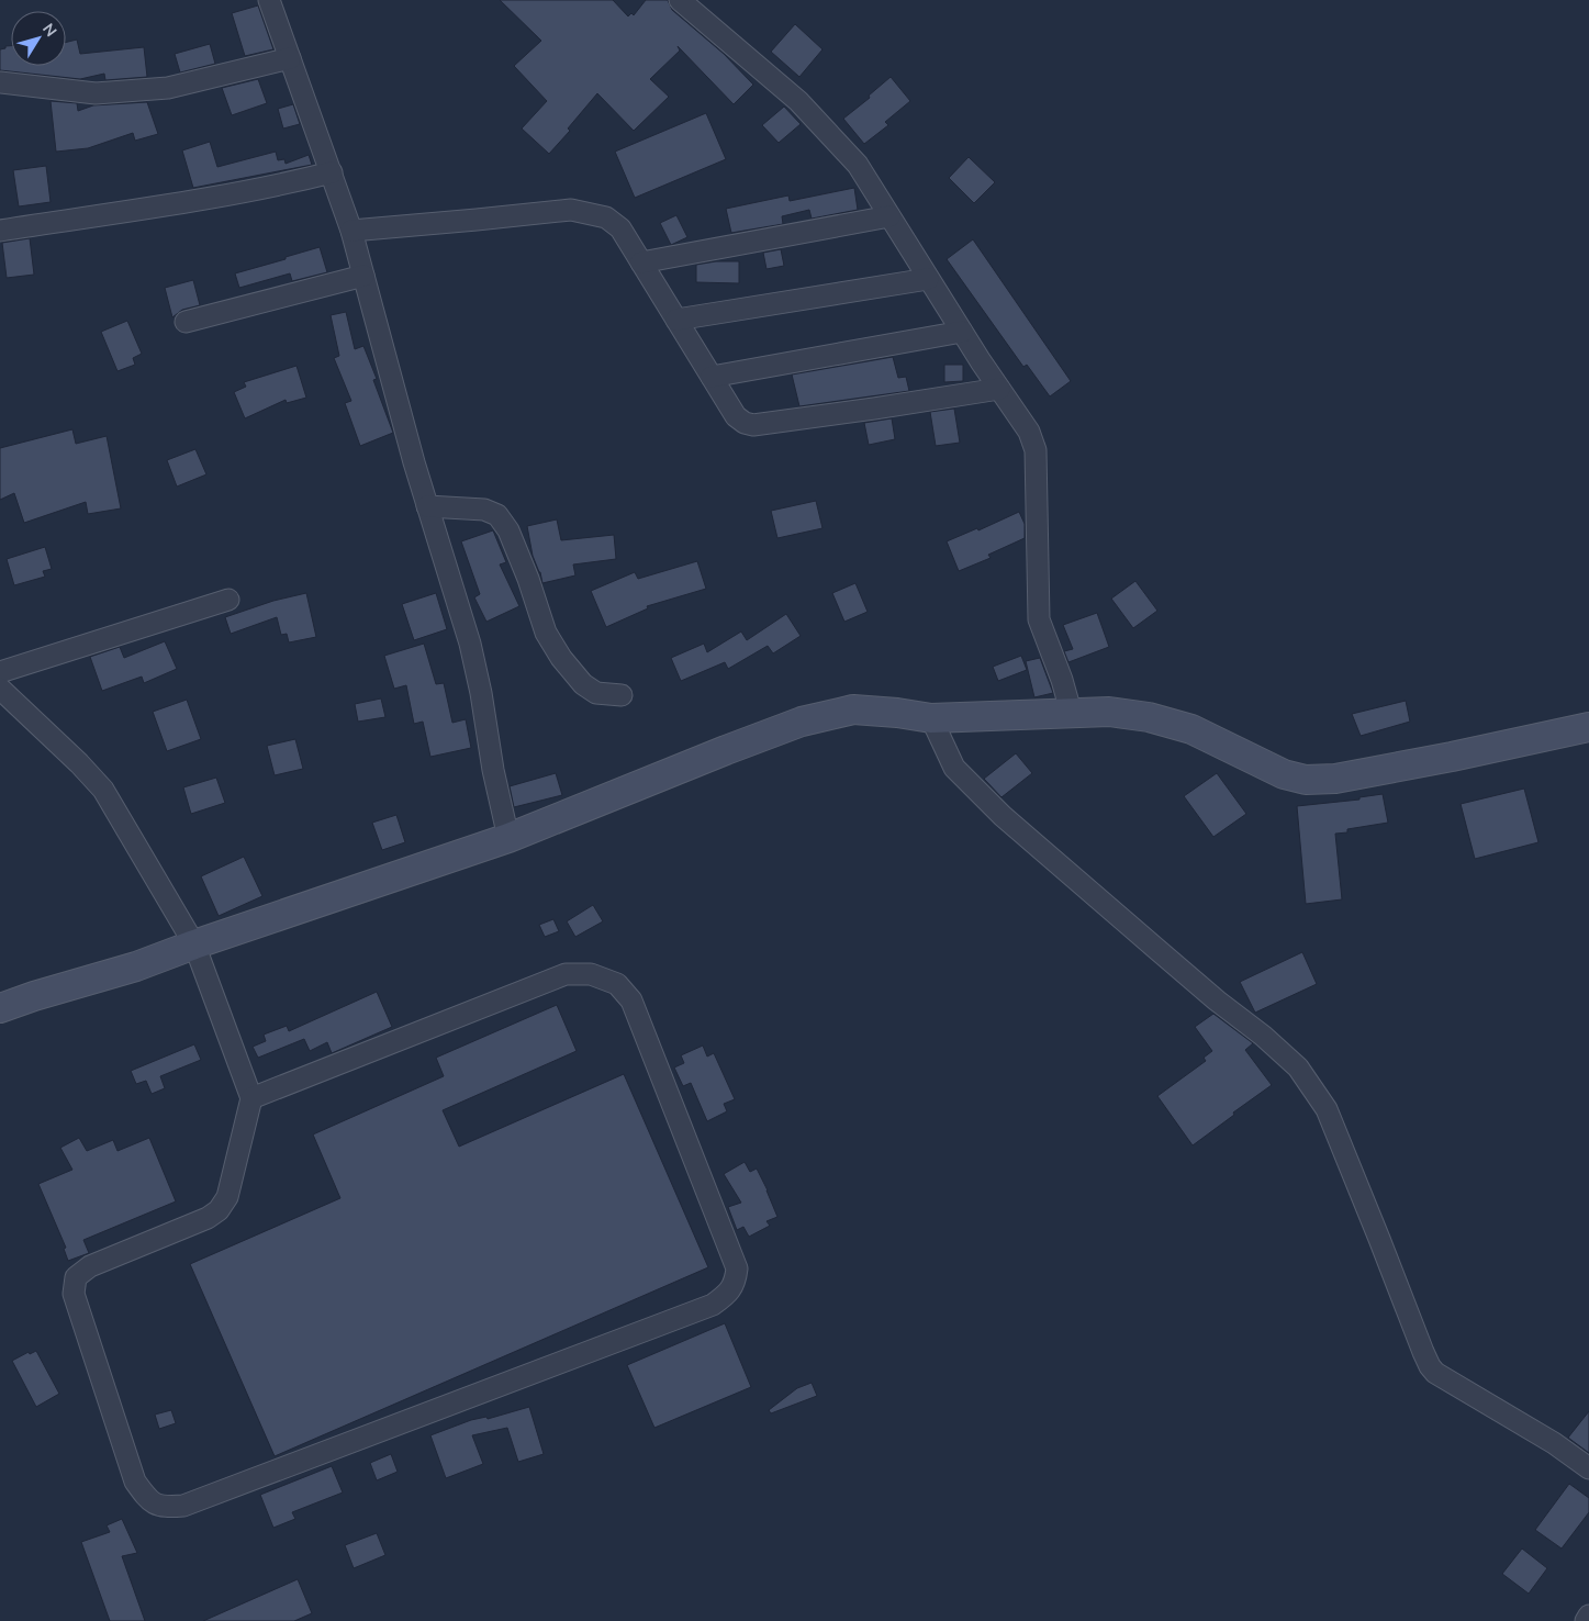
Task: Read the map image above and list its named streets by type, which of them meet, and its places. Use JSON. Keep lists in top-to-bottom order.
{
  "north": "top right"
}
